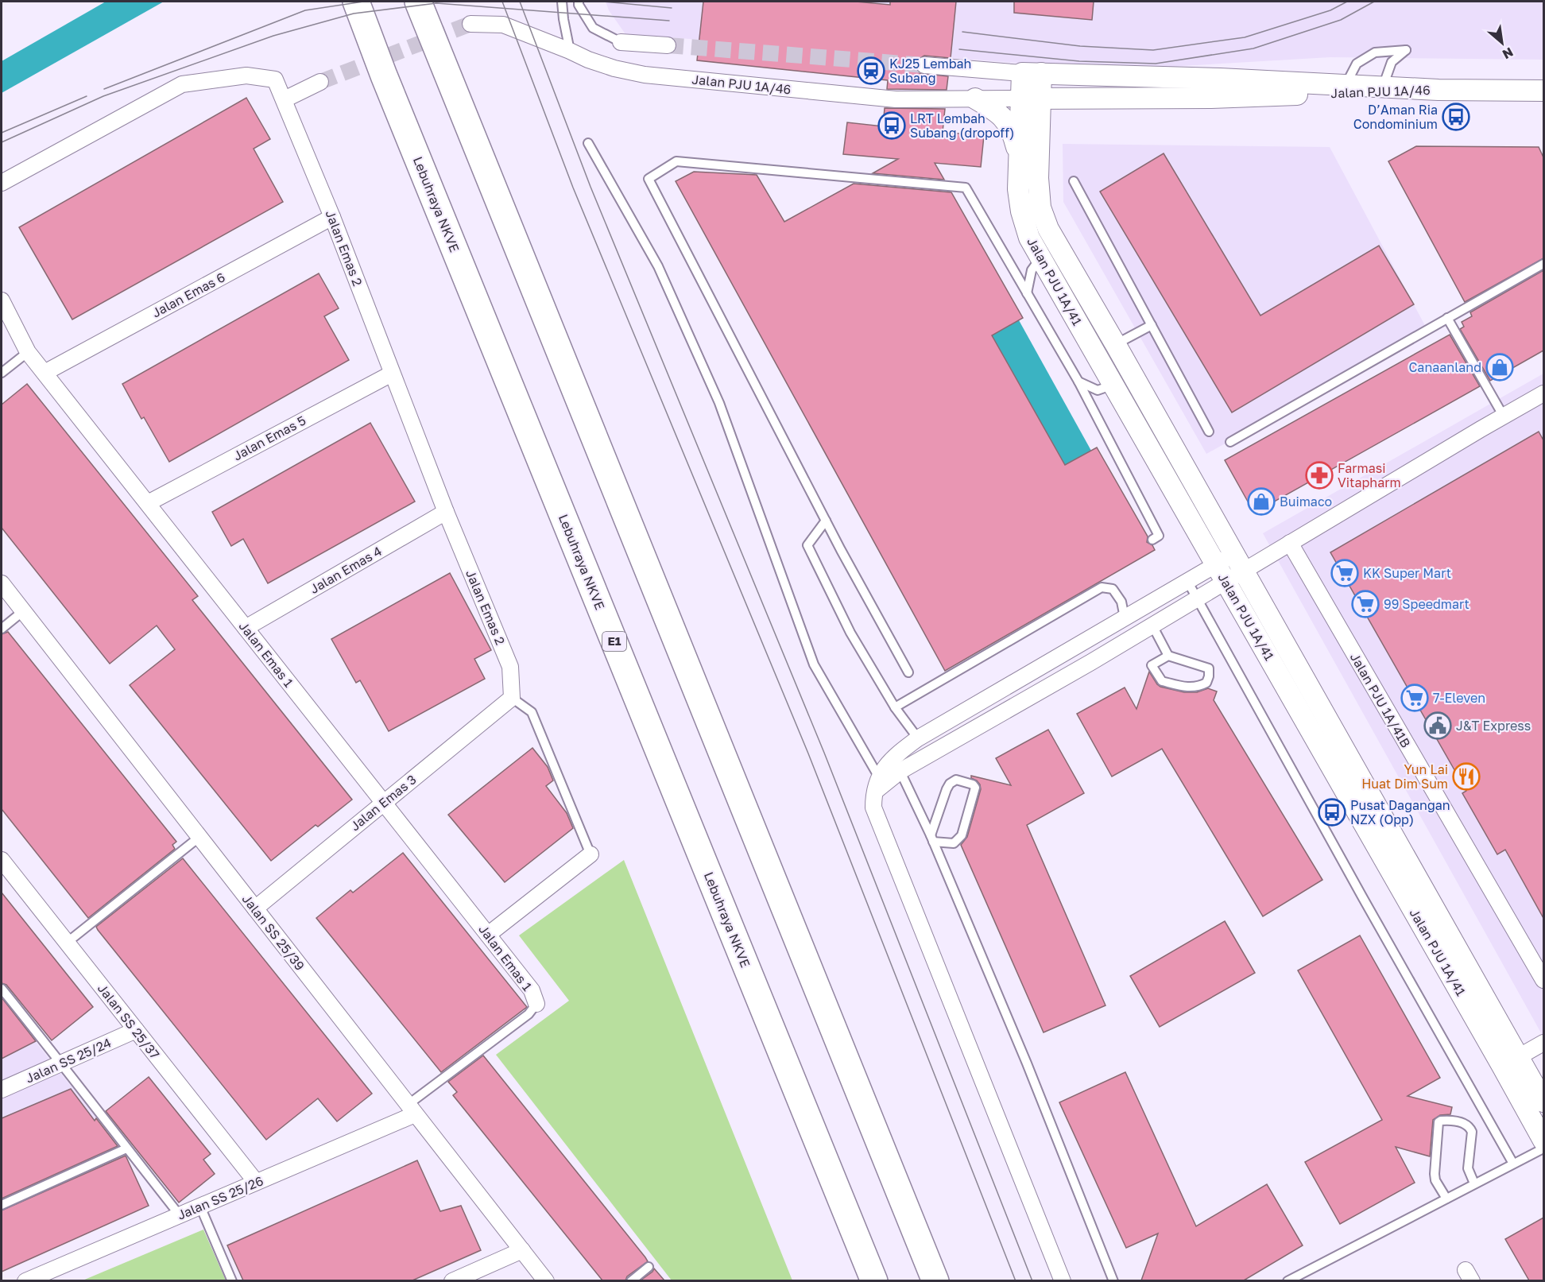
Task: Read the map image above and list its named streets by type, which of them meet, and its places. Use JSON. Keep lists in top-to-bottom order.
{
  "streets": {
    "highway": ["Lebuhraya NKVE", "E1"],
    "street": [
      "Jalan PJU 1A/46",
      "Jalan Emas 2",
      "Jalan PJU 1A/41",
      "Jalan Emas 6",
      "Jalan Emas 5",
      "Jalan Emas 4",
      "Jalan Emas 1",
      "Jalan PJU 1A/41B",
      "Jalan Emas 3",
      "Jalan SS 25/39",
      "Jalan SS 25/37",
      "Jalan SS 25/24",
      "Jalan SS 25/26"
    ]
  },
  "crossings": [
    ["Jalan PJU 1A/46", "Jalan PJU 1A/41"],
    ["Jalan Emas 2", "Jalan Emas 6"],
    ["Jalan Emas 2", "Jalan Emas 5"],
    ["Jalan Emas 2", "Jalan Emas 4"],
    ["Jalan Emas 2", "Jalan Emas 3"],
    ["Jalan Emas 6", "Jalan Emas 1"],
    ["Jalan Emas 5", "Jalan Emas 1"],
    ["Jalan Emas 4", "Jalan Emas 1"],
    ["Jalan Emas 1", "Jalan Emas 3"],
    ["Jalan Emas 3", "Jalan SS 25/39"],
    ["Jalan SS 25/39", "Jalan SS 25/26"],
    ["Jalan SS 25/37", "Jalan SS 25/24"],
    ["Jalan SS 25/37", "Jalan SS 25/26"]
  ],
  "places": {
    "station": ["KJ25 Lembah Subang"],
    "bus stop": ["D’Aman Ria Condominium", "LRT Lembah Subang (dropoff)", "Pusat Dagangan NZX (Opp)"],
    "shop": ["Canaanland", "Buimaco"],
    "pharmacy": ["Farmasi Vitapharm"],
    "supermarket": ["KK Super Mart", "99 Speedmart", "7-Eleven"],
    "public building": ["J&T Express"],
    "restaurant": ["Yun Lai Huat Dim Sum"]
  },
  "north": "bottom right"
}
